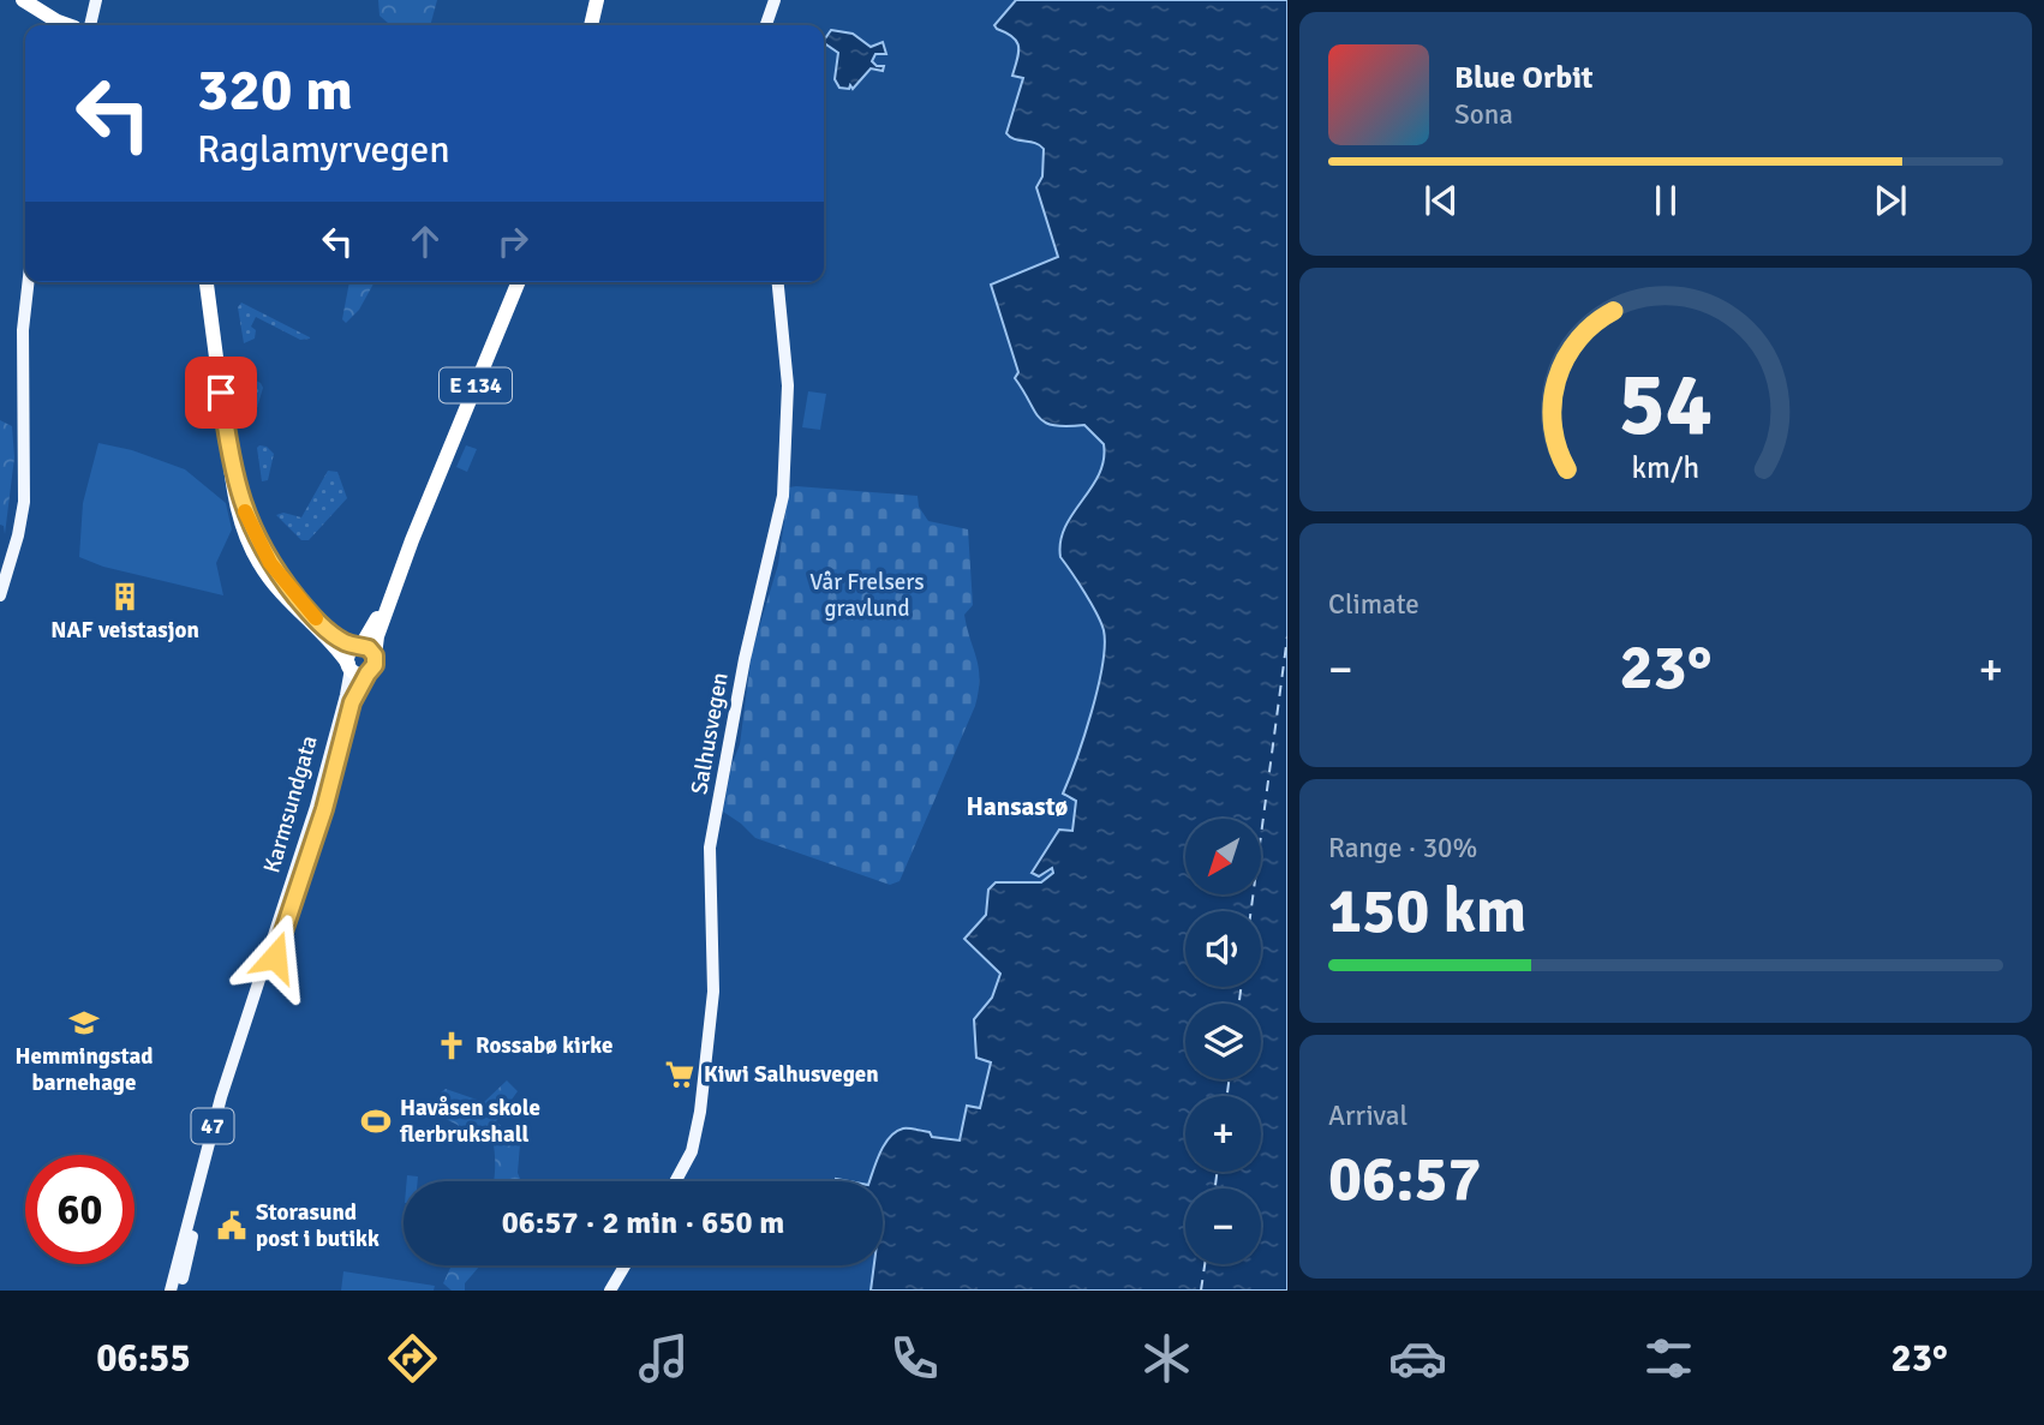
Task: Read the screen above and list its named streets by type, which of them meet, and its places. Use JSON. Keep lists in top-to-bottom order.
{
  "streets": {
    "highway": ["E 134"],
    "main road": ["Salhusvegen", "Karmsundgata", "47"]
  },
  "crossings": [
    ["E 134", "Karmsundgata"]
  ],
  "districts": ["Hansastø"],
  "parks": ["Vår Frelsers gravlund"],
  "places": {
    "building": ["NAF veistasjon"],
    "school or university": ["Hemmingstad barnehage"],
    "church": ["Rossabø kirke"],
    "supermarket": ["Kiwi Salhusvegen"],
    "sports": ["Havåsen skole flerbrukshall"],
    "public building": ["Storasund post i butikk"]
  },
  "north": "bottom left",
  "page": {
    "turn": ["320 m", "Raglamyrvegen"],
    "song": ["Blue Orbit", "Sona"],
    "tile": [
      "Climate",
      ["Range · 30%", "150 km"],
      ["Arrival", "06:57"]
    ],
    "heat": ["−", "23°", "+"],
    "map_buttons": ["+", "−"],
    "limit": "60",
    "trip": "06:57 · 2 min · 650 m",
    "tabs": ["06:55", "23°"],
    "gauge": ["54", "km/h"]
  }
}
